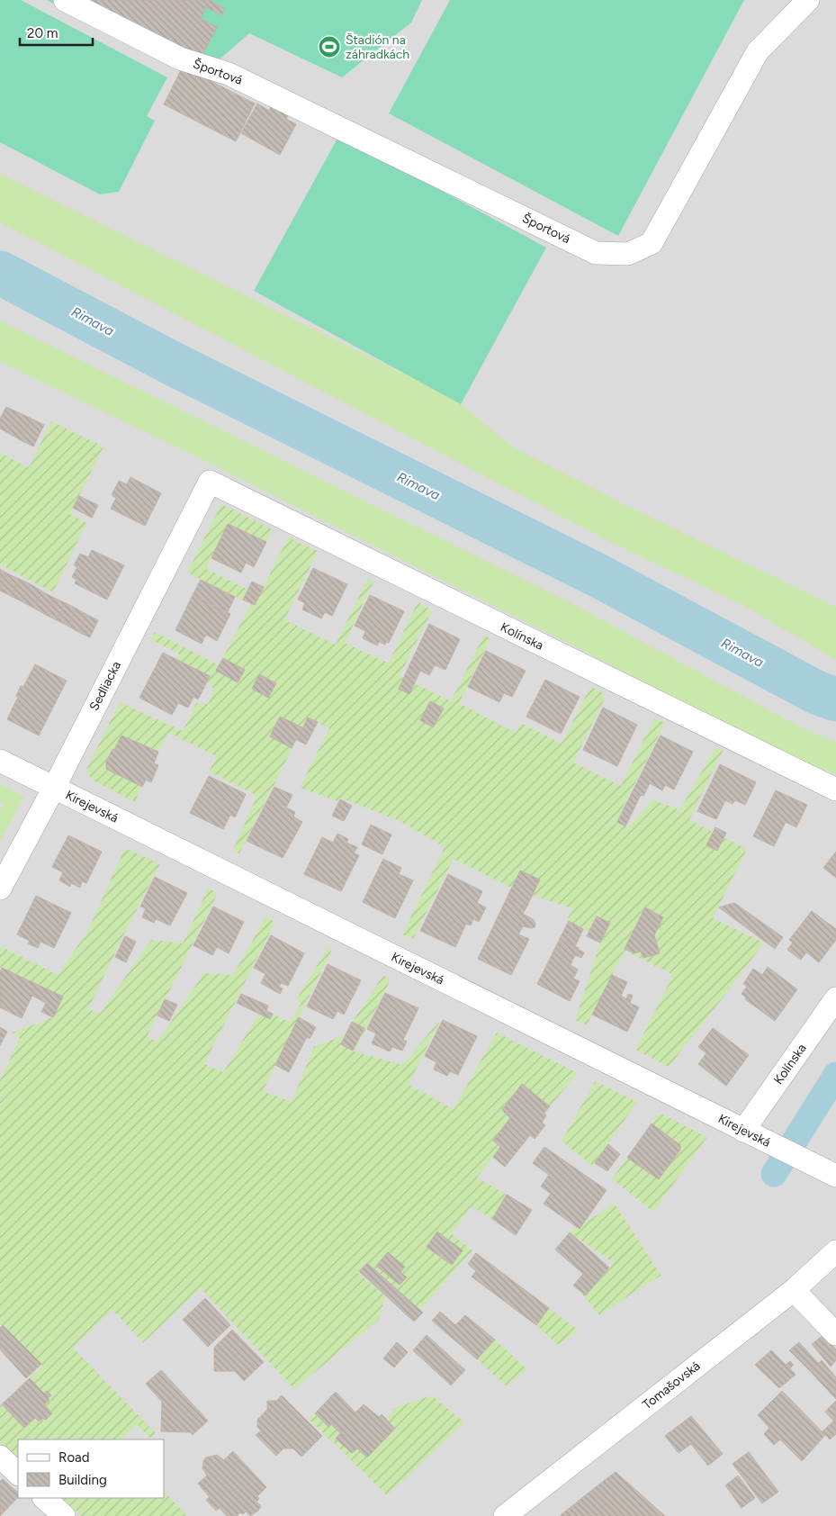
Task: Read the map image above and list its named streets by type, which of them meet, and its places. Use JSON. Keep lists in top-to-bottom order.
{
  "streets": {
    "street": [
      "Športová",
      "Kolínska",
      "Sedliacka",
      "Kirejevská",
      "Tomašovská"
    ]
  },
  "crossings": [
    ["Kolínska", "Sedliacka"],
    ["Kolínska", "Kirejevská"],
    ["Sedliacka", "Kirejevská"]
  ],
  "water": ["Rimava"],
  "places": {
    "sports": ["Štadión na záhradkách"]
  },
  "legend": ["Road", "Building"],
  "scale_bar": "20 m"
}
